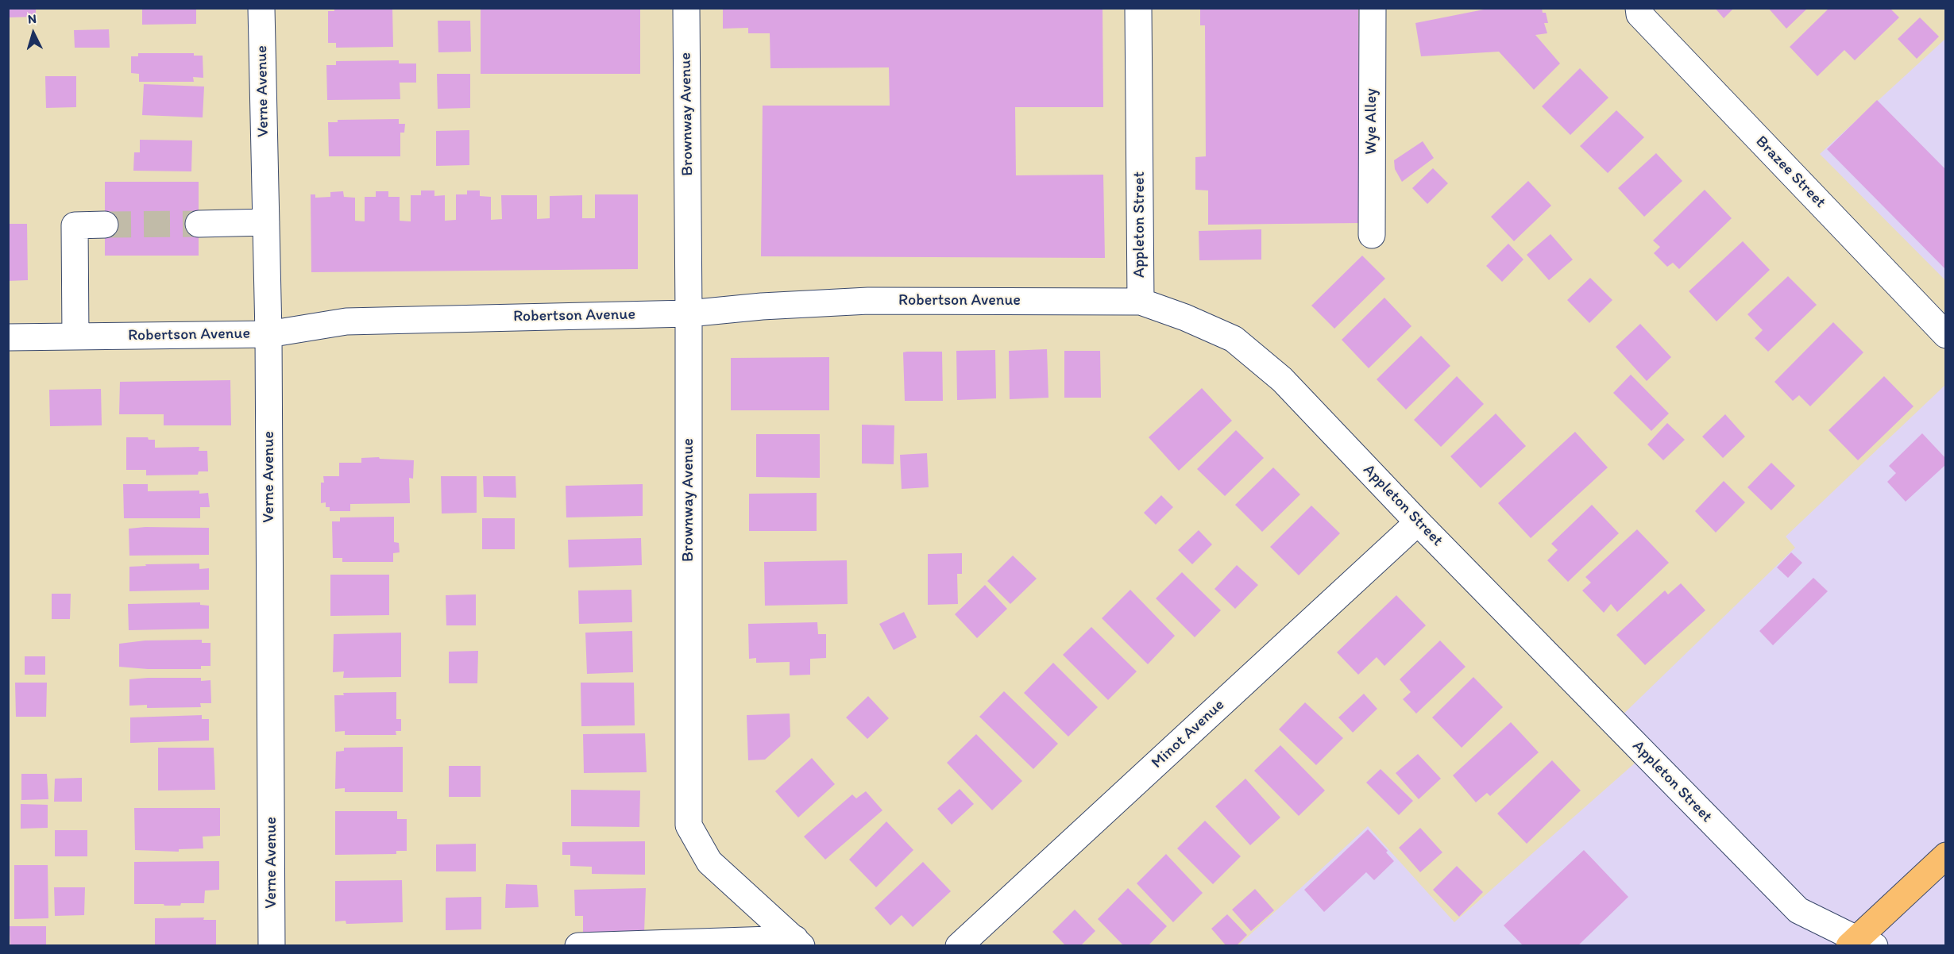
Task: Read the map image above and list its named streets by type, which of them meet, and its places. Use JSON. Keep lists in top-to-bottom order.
{
  "streets": {
    "street": [
      "Verne Avenue",
      "Brownway Avenue",
      "Wye Alley",
      "Brazee Street",
      "Appleton Street",
      "Robertson Avenue",
      "Minot Avenue"
    ]
  },
  "crossings": [
    ["Verne Avenue", "Robertson Avenue"],
    ["Brownway Avenue", "Robertson Avenue"],
    ["Appleton Street", "Robertson Avenue"],
    ["Appleton Street", "Minot Avenue"]
  ],
  "north": "top"
}
